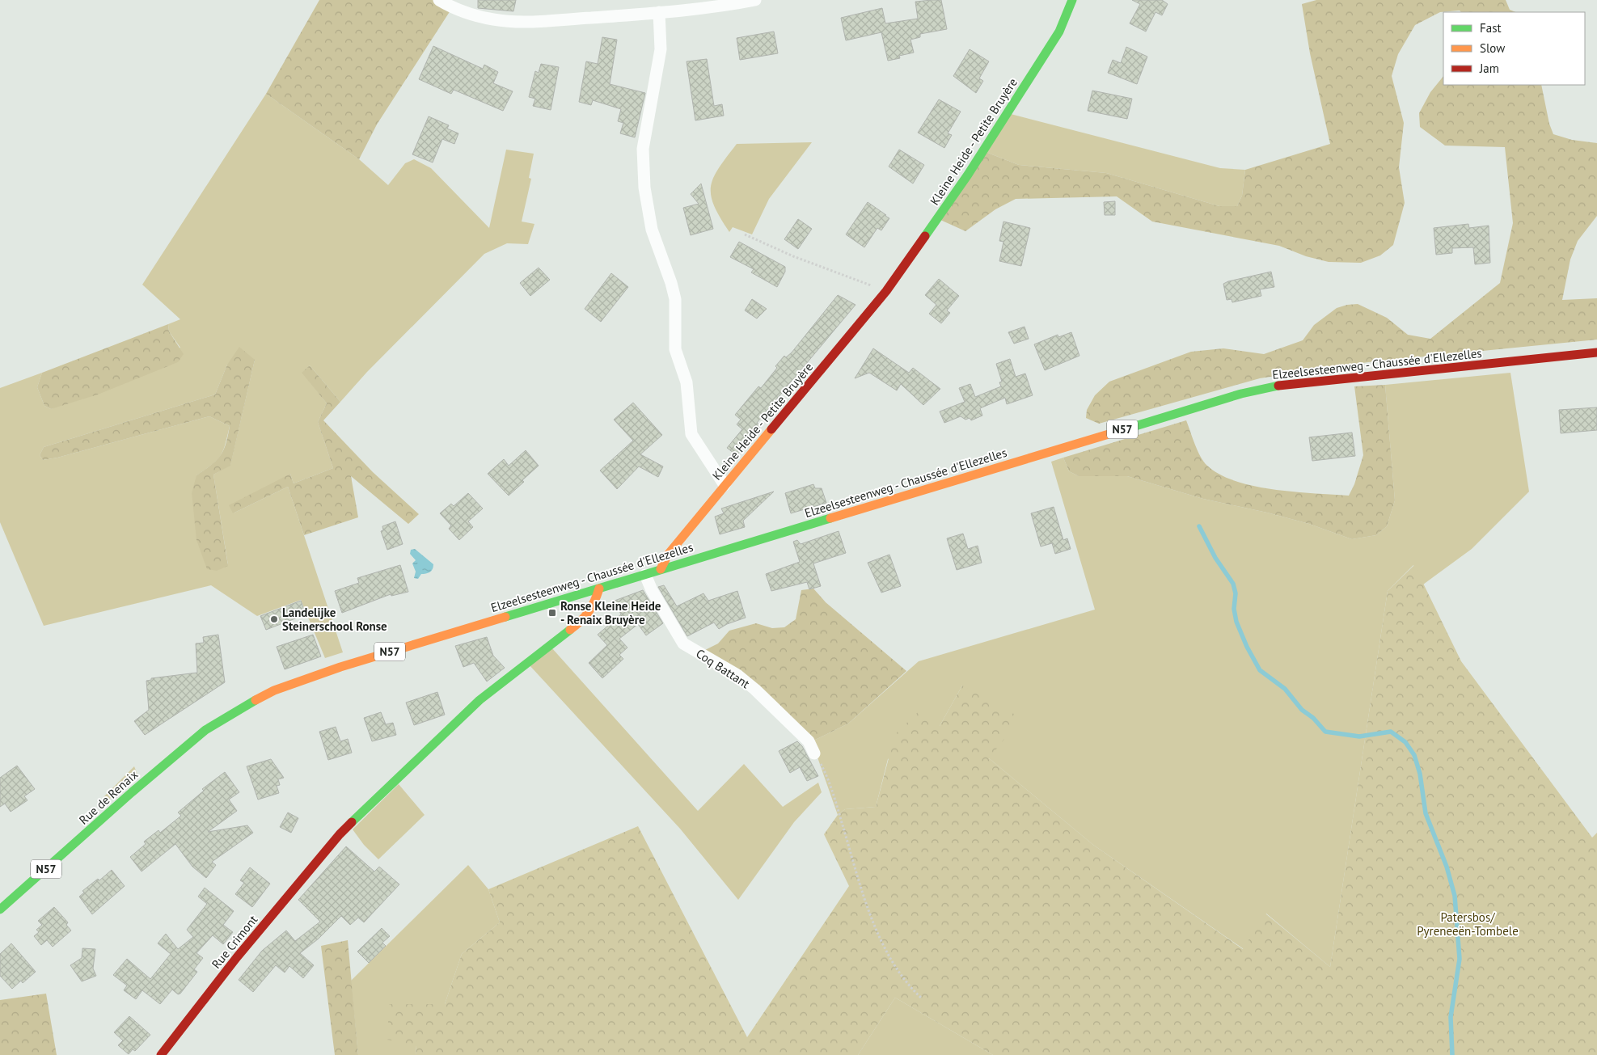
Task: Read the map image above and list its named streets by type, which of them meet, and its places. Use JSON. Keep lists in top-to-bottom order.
{
  "streets": {
    "main road": [
      "Kleine Heide - Petite Bruyère",
      "Elzeelsesteenweg - Chaussée d'Ellezelles",
      "N57",
      "Rue de Renaix",
      "Rue Crimont"
    ],
    "street": ["Coq Battant"]
  },
  "crossings": [
    ["Kleine Heide - Petite Bruyère", "Elzeelsesteenweg - Chaussée d'Ellezelles"],
    ["Elzeelsesteenweg - Chaussée d'Ellezelles", "Coq Battant"],
    ["Elzeelsesteenweg - Chaussée d'Ellezelles", "Rue de Renaix"],
    ["Elzeelsesteenweg - Chaussée d'Ellezelles", "Rue Crimont"]
  ],
  "parks": ["Patersbos/ Pyreneeën-Tombele"],
  "places": {
    "transit": ["Ronse Kleine Heide - Renaix Bruyère"],
    "other": ["Landelijke Steinerschool Ronse"]
  },
  "legend": ["Fast", "Slow", "Jam"]
}
